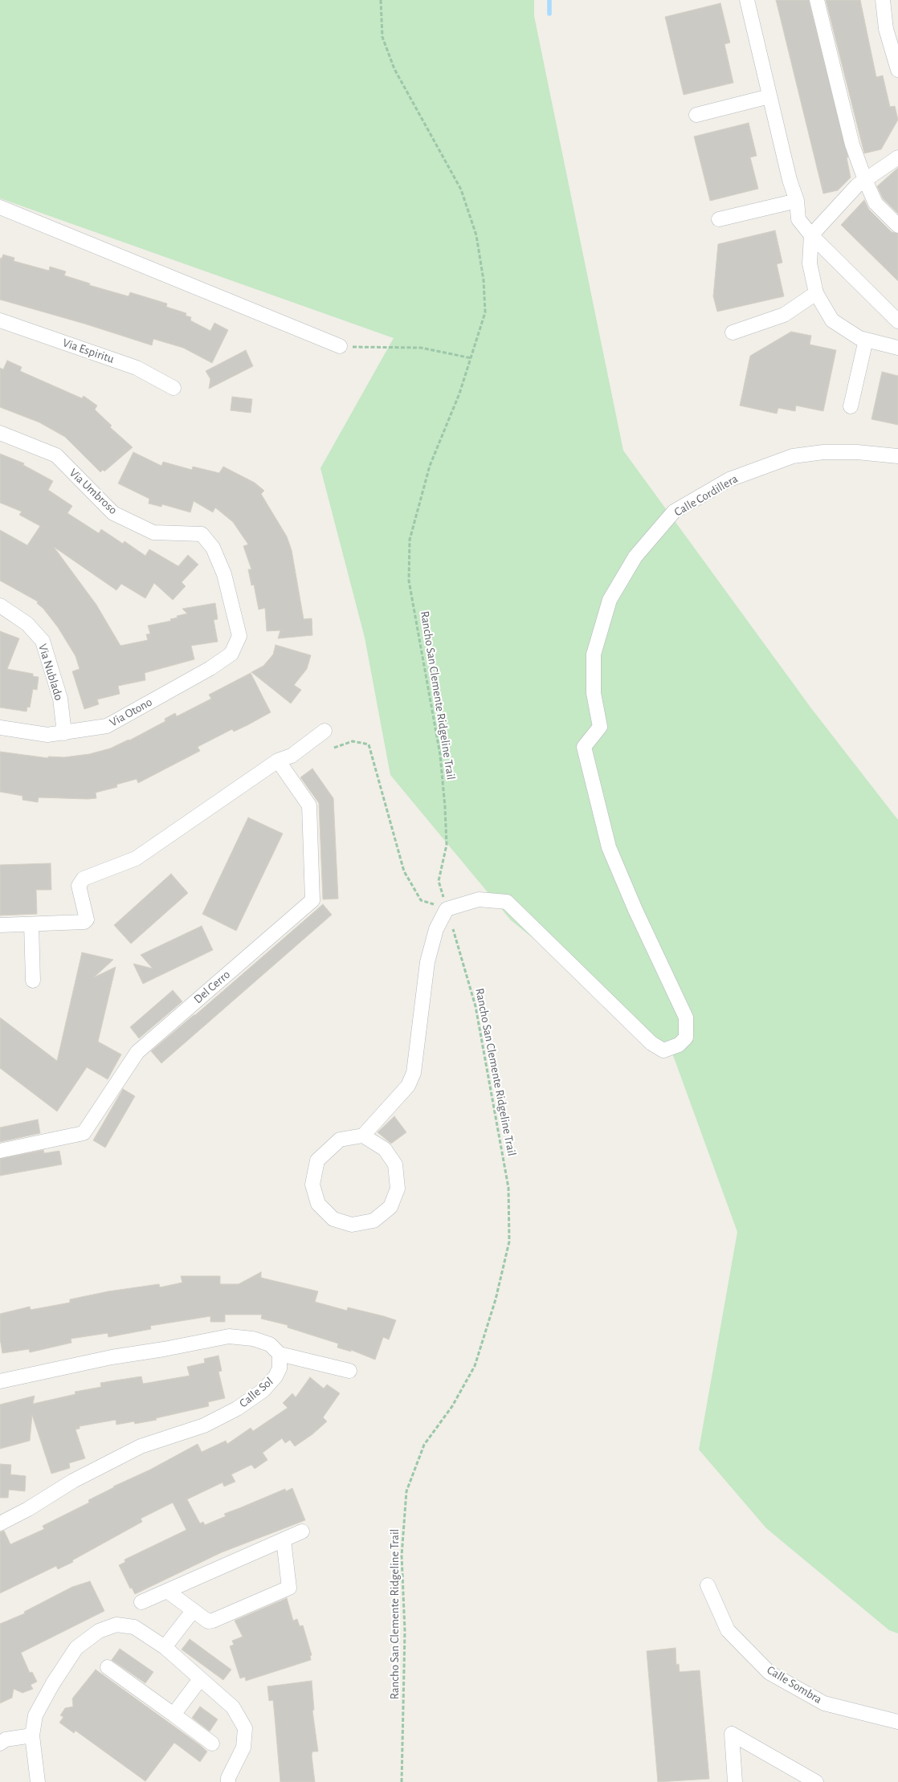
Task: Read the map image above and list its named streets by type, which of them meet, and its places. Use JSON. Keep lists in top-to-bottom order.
{
  "streets": {
    "street": [
      "Via Espiritu",
      "Via Umbroso",
      "Calle Cordillera",
      "Via Nublado",
      "Via Otono",
      "Del Cerro",
      "Calle Sol",
      "Calle Sombra"
    ],
    "path": ["Rancho San Clemente Ridgeline Trail"]
  },
  "crossings": [
    ["Via Umbroso", "Via Otono"],
    ["Calle Cordillera", "Rancho San Clemente Ridgeline Trail"],
    ["Via Nublado", "Via Otono"]
  ]
}
